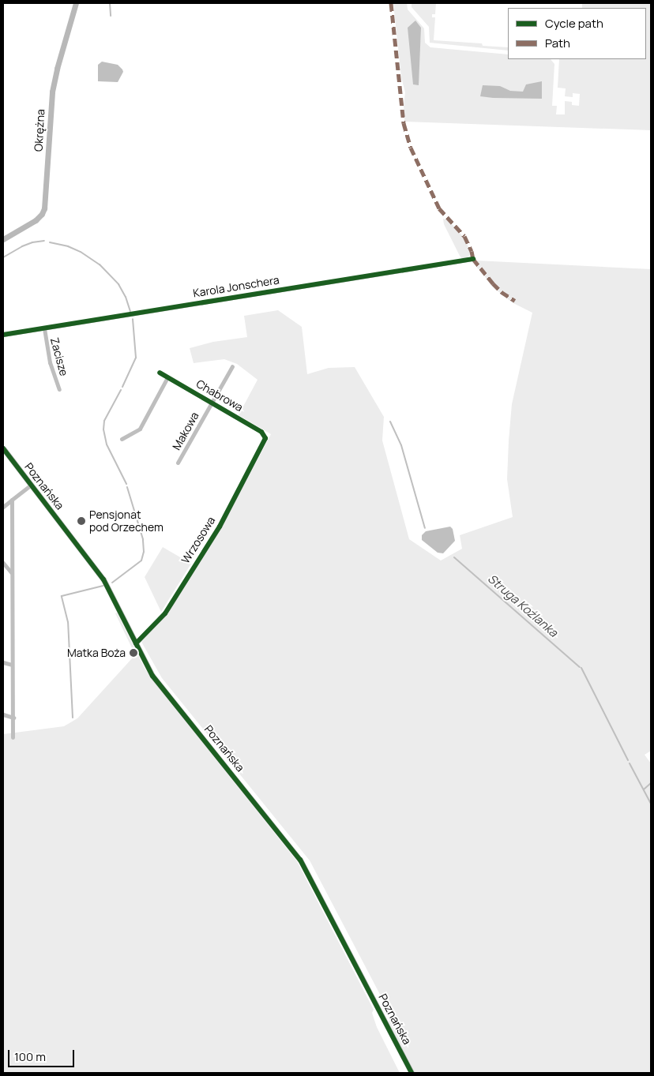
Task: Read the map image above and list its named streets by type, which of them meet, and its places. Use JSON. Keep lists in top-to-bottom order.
{
  "streets": {
    "street": [
      "Okrężna",
      "Karola Jonschera",
      "Zacisze",
      "Chabrowa",
      "Makowa",
      "Poznańska",
      "Wrzosowa"
    ]
  },
  "crossings": [
    ["Karola Jonschera", "Zacisze"],
    ["Chabrowa", "Makowa"],
    ["Chabrowa", "Wrzosowa"],
    ["Poznańska", "Wrzosowa"]
  ],
  "water": ["Struga Koźlanka"],
  "places": ["Pensjonat pod Orzechem", "Matka Boża"],
  "legend": ["Cycle path", "Path"],
  "scale_bar": "100 m"
}
